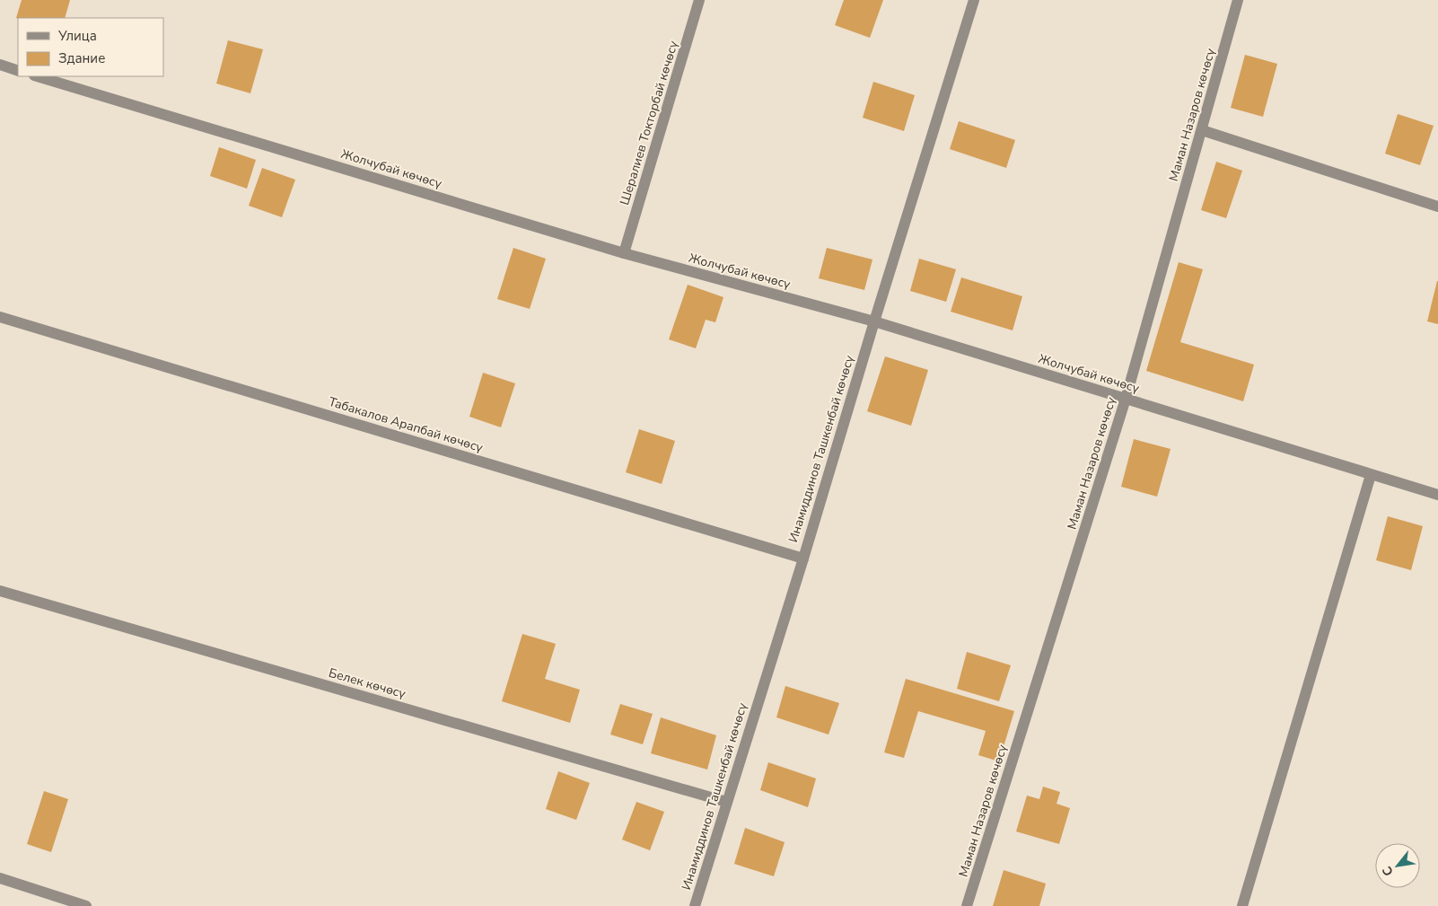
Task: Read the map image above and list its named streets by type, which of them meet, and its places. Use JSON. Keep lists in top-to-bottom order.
{
  "streets": {
    "street": [
      "Маман Назаров көчөсү",
      "Шералиев Токторбай көчөсү",
      "Жолчубай көчөсү",
      "Табакалов Арапбай көчөсү",
      "Инамиддинов Ташкенбай көчөсү",
      "Белек көчөсү"
    ]
  },
  "crossings": [
    ["Маман Назаров көчөсү", "Жолчубай көчөсү"],
    ["Шералиев Токторбай көчөсү", "Жолчубай көчөсү"],
    ["Жолчубай көчөсү", "Инамиддинов Ташкенбай көчөсү"],
    ["Табакалов Арапбай көчөсү", "Инамиддинов Ташкенбай көчөсү"],
    ["Инамиддинов Ташкенбай көчөсү", "Белек көчөсү"]
  ],
  "legend": ["Улица", "Здание"],
  "north": "bottom left"
}
